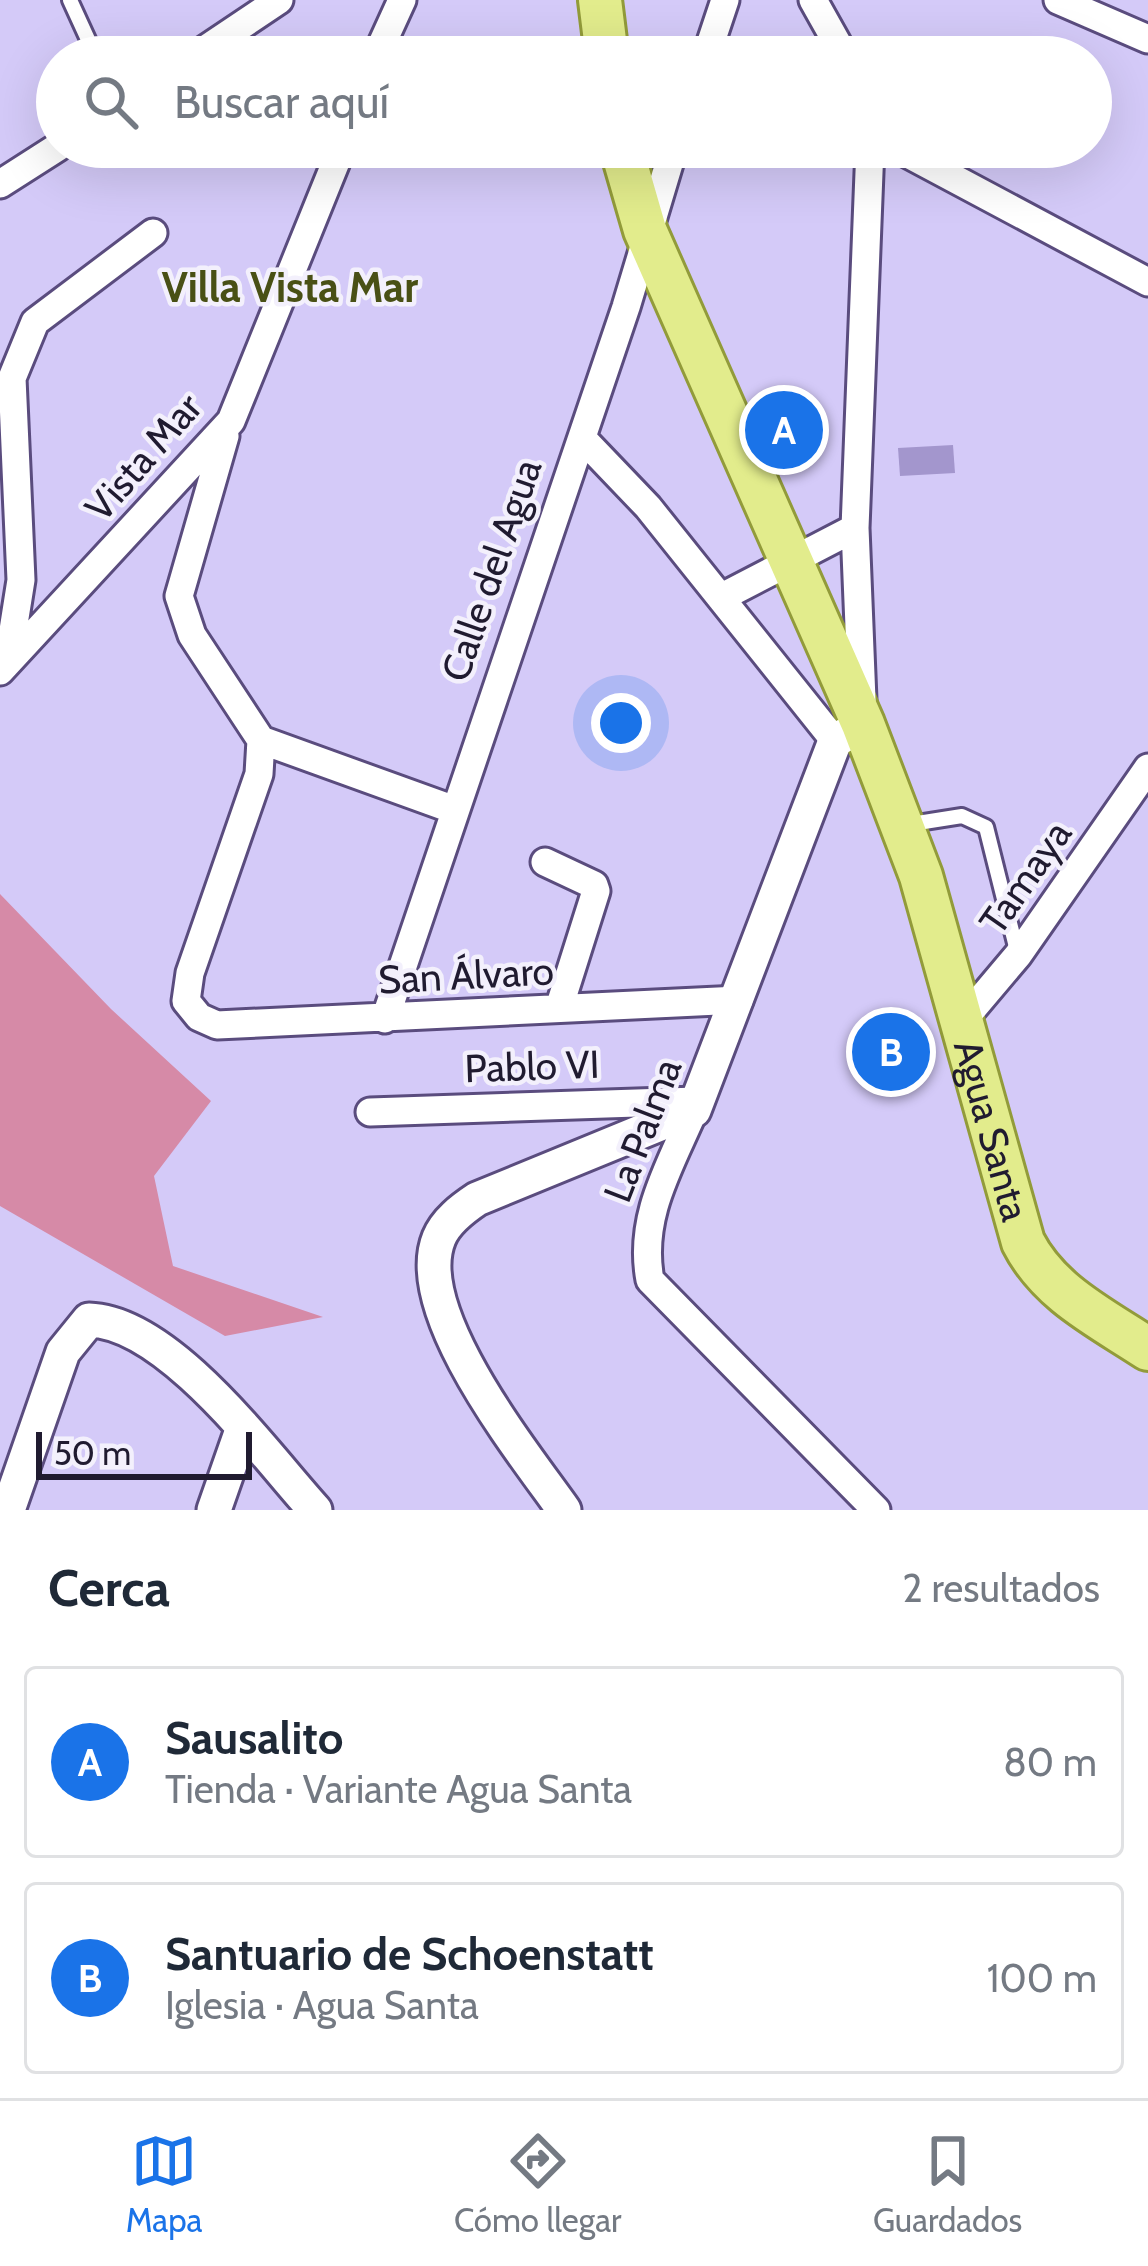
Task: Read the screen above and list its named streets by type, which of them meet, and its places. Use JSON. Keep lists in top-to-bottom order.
{
  "streets": {
    "main road": ["Agua Santa"],
    "street": [
      "Vista Mar",
      "Calle del Agua",
      "Tamaya",
      "San Álvaro",
      "Pablo VI",
      "La Palma"
    ]
  },
  "crossings": [
    ["Calle del Agua", "San Álvaro"],
    ["Calle del Agua", "Agua Santa"],
    ["Tamaya", "Agua Santa"],
    ["San Álvaro", "La Palma"],
    ["Pablo VI", "La Palma"],
    ["La Palma", "Agua Santa"]
  ],
  "districts": ["Villa Vista Mar"],
  "scale_bar": "50 m",
  "page": {
    "search": "Buscar aquí",
    "pins": ["A", "B"],
    "scale": "50 m",
    "heading": ["Cerca", "2 resultados"],
    "list": [
      {
        "mark": "A",
        "name": "Sausalito",
        "note": "Tienda · Variante Agua Santa",
        "value": "80 m"
      },
      {
        "mark": "B",
        "name": "Santuario de Schoenstatt",
        "note": "Iglesia · Agua Santa",
        "value": "100 m"
      }
    ],
    "nav": ["Mapa", "Cómo llegar", "Guardados"]
  }
}
